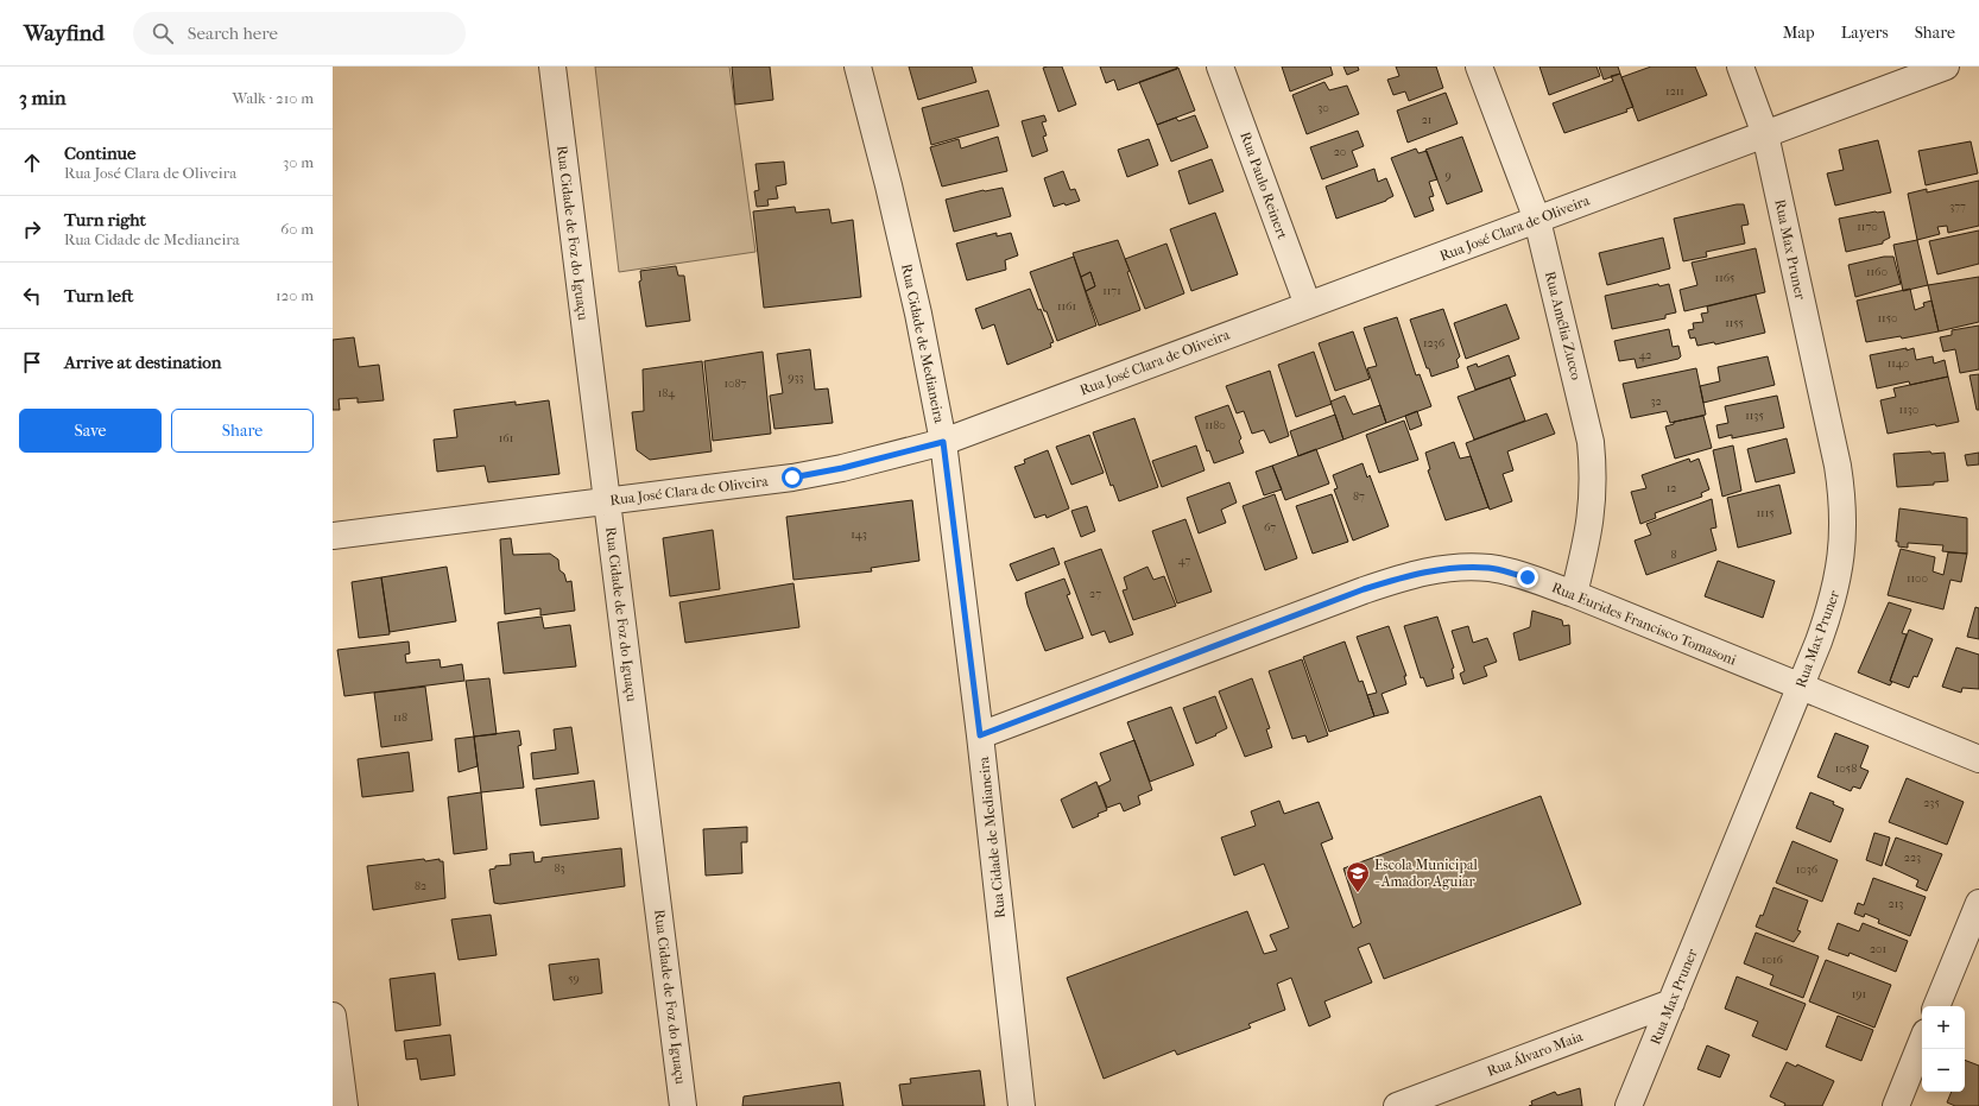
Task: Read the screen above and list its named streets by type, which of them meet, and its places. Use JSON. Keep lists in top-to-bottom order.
{
  "streets": {
    "street": [
      "Rua Paulo Reinert",
      "Rua José Clara de Oliveira",
      "Rua Cidade de Foz do Iguaçu",
      "Rua Max Pruner",
      "Rua Amélia Zucco",
      "Rua Cidade de Medianeira",
      "Rua Eurides Francisco Tomasoni",
      "Rua Álvaro Maia"
    ]
  },
  "crossings": [
    ["Rua Paulo Reinert", "Rua José Clara de Oliveira"],
    ["Rua José Clara de Oliveira", "Rua Cidade de Foz do Iguaçu"],
    ["Rua José Clara de Oliveira", "Rua Max Pruner"],
    ["Rua José Clara de Oliveira", "Rua Amélia Zucco"],
    ["Rua José Clara de Oliveira", "Rua Cidade de Medianeira"],
    ["Rua Max Pruner", "Rua Eurides Francisco Tomasoni"],
    ["Rua Max Pruner", "Rua Álvaro Maia"],
    ["Rua Amélia Zucco", "Rua Eurides Francisco Tomasoni"],
    ["Rua Cidade de Medianeira", "Rua Eurides Francisco Tomasoni"]
  ],
  "places": {
    "school or university": ["Escola Municipal - Amador Aguiar"]
  },
  "house_numbers": [
    "1211",
    "30",
    "21",
    "20",
    "9",
    "377",
    "1170",
    "1160",
    "1165",
    "1171",
    "1161",
    "1150",
    "1155",
    "1236",
    "42",
    "1140",
    "933",
    "1087",
    "184",
    "32",
    "1130",
    "1135",
    "1180",
    "161",
    "12",
    "87",
    "1115",
    "67",
    "143",
    "8",
    "47",
    "1100",
    "27",
    "118",
    "1058",
    "235",
    "223",
    "83",
    "1036",
    "82",
    "213",
    "201",
    "1016",
    "59",
    "191"
  ],
  "page": {
    "header": "Wayfind",
    "search": "Search here",
    "nav": ["Map", "Layers", "Share"],
    "heading": ["3 min", "Walk · 210 m"],
    "list": [
      ["Continue", "Rua José Clara de Oliveira", "30 m"],
      ["Turn right", "Rua Cidade de Medianeira", "60 m"],
      ["Turn left", "120 m"],
      "Arrive at destination"
    ],
    "buttons": ["Save", "Share"],
    "map_buttons": ["+", "−"]
  }
}
